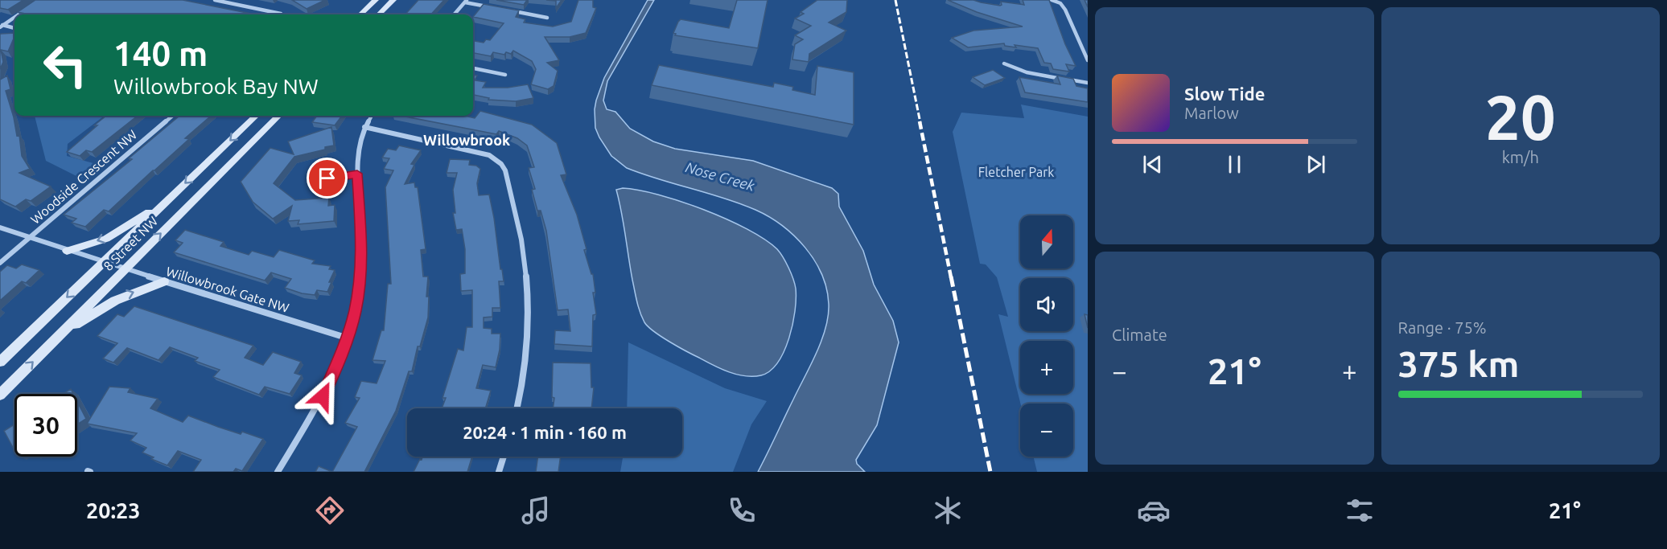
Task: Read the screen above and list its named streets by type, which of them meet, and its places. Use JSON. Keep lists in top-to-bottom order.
{
  "streets": {
    "main road": ["8 Street NW"],
    "street": ["Woodside Crescent NW", "Willowbrook Gate NW"]
  },
  "crossings": [
    ["Woodside Crescent NW", "Willowbrook Gate NW"],
    ["8 Street NW", "Willowbrook Gate NW"]
  ],
  "districts": ["Willowbrook"],
  "water": ["Nose Creek"],
  "parks": ["Fletcher Park"],
  "north": "top",
  "page": {
    "tile": [
      ["20", "km/h"],
      "Climate",
      ["Range · 75%", "375 km"]
    ],
    "turn": ["140 m", "Willowbrook Bay NW"],
    "song": ["Slow Tide", "Marlow"],
    "map_buttons": ["+", "−"],
    "heat": ["−", "21°", "+"],
    "limit": "30",
    "trip": "20:24 · 1 min · 160 m",
    "tabs": ["20:23", "21°"]
  }
}
